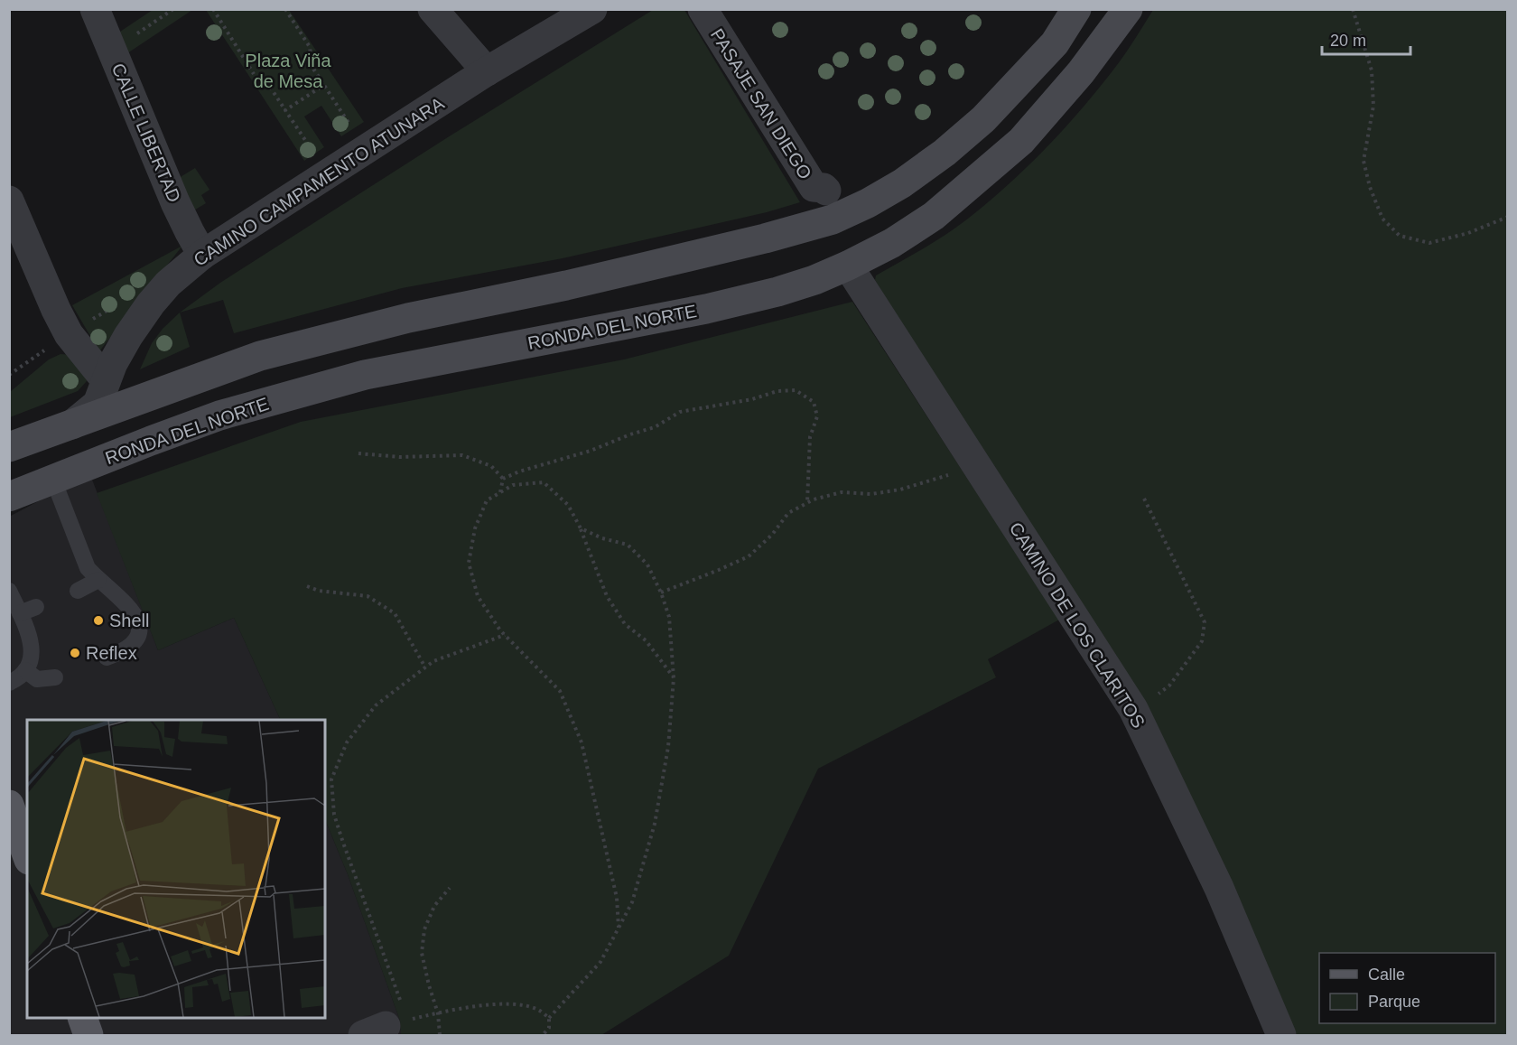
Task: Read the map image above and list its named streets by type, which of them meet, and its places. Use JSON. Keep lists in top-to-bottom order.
{
  "streets": {
    "main road": ["RONDA DEL NORTE"],
    "street": [
      "PASAJE SAN DIEGO",
      "CALLE LIBERTAD",
      "CAMINO CAMPAMENTO ATUNARA",
      "CAMINO DE LOS CLARITOS"
    ]
  },
  "crossings": [
    ["CALLE LIBERTAD", "CAMINO CAMPAMENTO ATUNARA"],
    ["RONDA DEL NORTE", "CAMINO DE LOS CLARITOS"]
  ],
  "parks": ["Plaza Viña de Mesa"],
  "places": ["Shell", "Reflex"],
  "legend": ["Calle", "Parque"],
  "scale_bar": "20 m"
}
